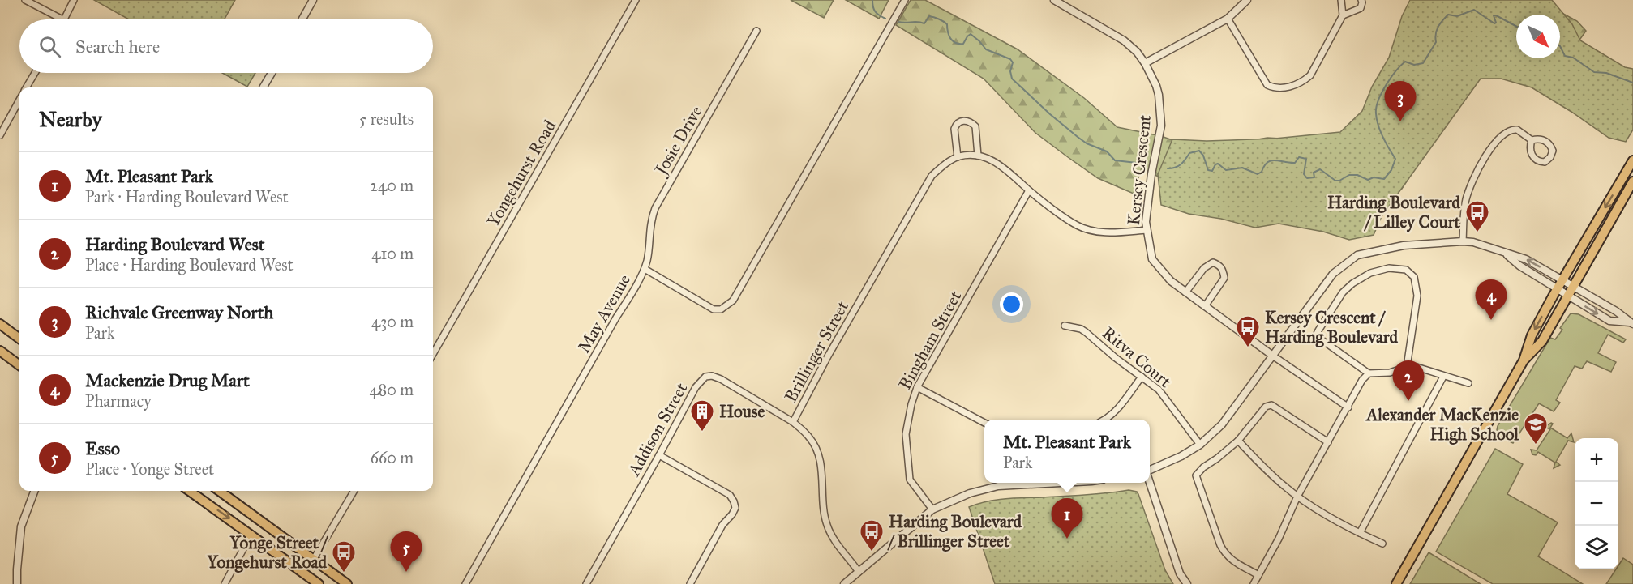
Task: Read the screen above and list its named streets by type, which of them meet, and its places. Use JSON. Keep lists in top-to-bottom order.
{
  "streets": {
    "street": [
      "Josie Drive",
      "Kersey Crescent",
      "Yongehurst Road",
      "May Avenue",
      "Bingham Street",
      "Brillinger Street",
      "Ritva Court",
      "Addison Street"
    ]
  },
  "crossings": [
    ["Josie Drive", "May Avenue"],
    ["Kersey Crescent", "Brillinger Street"],
    ["Bingham Street", "Brillinger Street"],
    ["Brillinger Street", "Addison Street"]
  ],
  "places": {
    "bus stop": [
      "Harding Boulevard / Lilley Court",
      "Kersey Crescent / Harding Boulevard",
      "Harding Boulevard / Brillinger Street",
      "Yonge Street / Yongehurst Road"
    ],
    "building": ["House"],
    "school or university": ["Alexander MacKenzie High School"]
  },
  "north": "bottom right",
  "page": {
    "search": "Search here",
    "pins": [
      "3",
      "4",
      "2",
      "1",
      "5"
    ],
    "heading": ["Nearby", "5 results"],
    "list": [
      {
        "mark": "1",
        "name": "Mt. Pleasant Park",
        "note": "Park · Harding Boulevard West",
        "value": "240 m"
      },
      {
        "mark": "2",
        "name": "Harding Boulevard West",
        "note": "Place · Harding Boulevard West",
        "value": "410 m"
      },
      {
        "mark": "3",
        "name": "Richvale Greenway North",
        "note": "Park",
        "value": "430 m"
      },
      {
        "mark": "4",
        "name": "Mackenzie Drug Mart",
        "note": "Pharmacy",
        "value": "480 m"
      },
      {
        "mark": "5",
        "name": "Esso",
        "note": "Place · Yonge Street",
        "value": "660 m"
      }
    ],
    "popup": ["Mt. Pleasant Park", "Park"],
    "map_buttons": ["+", "−"]
  }
}
